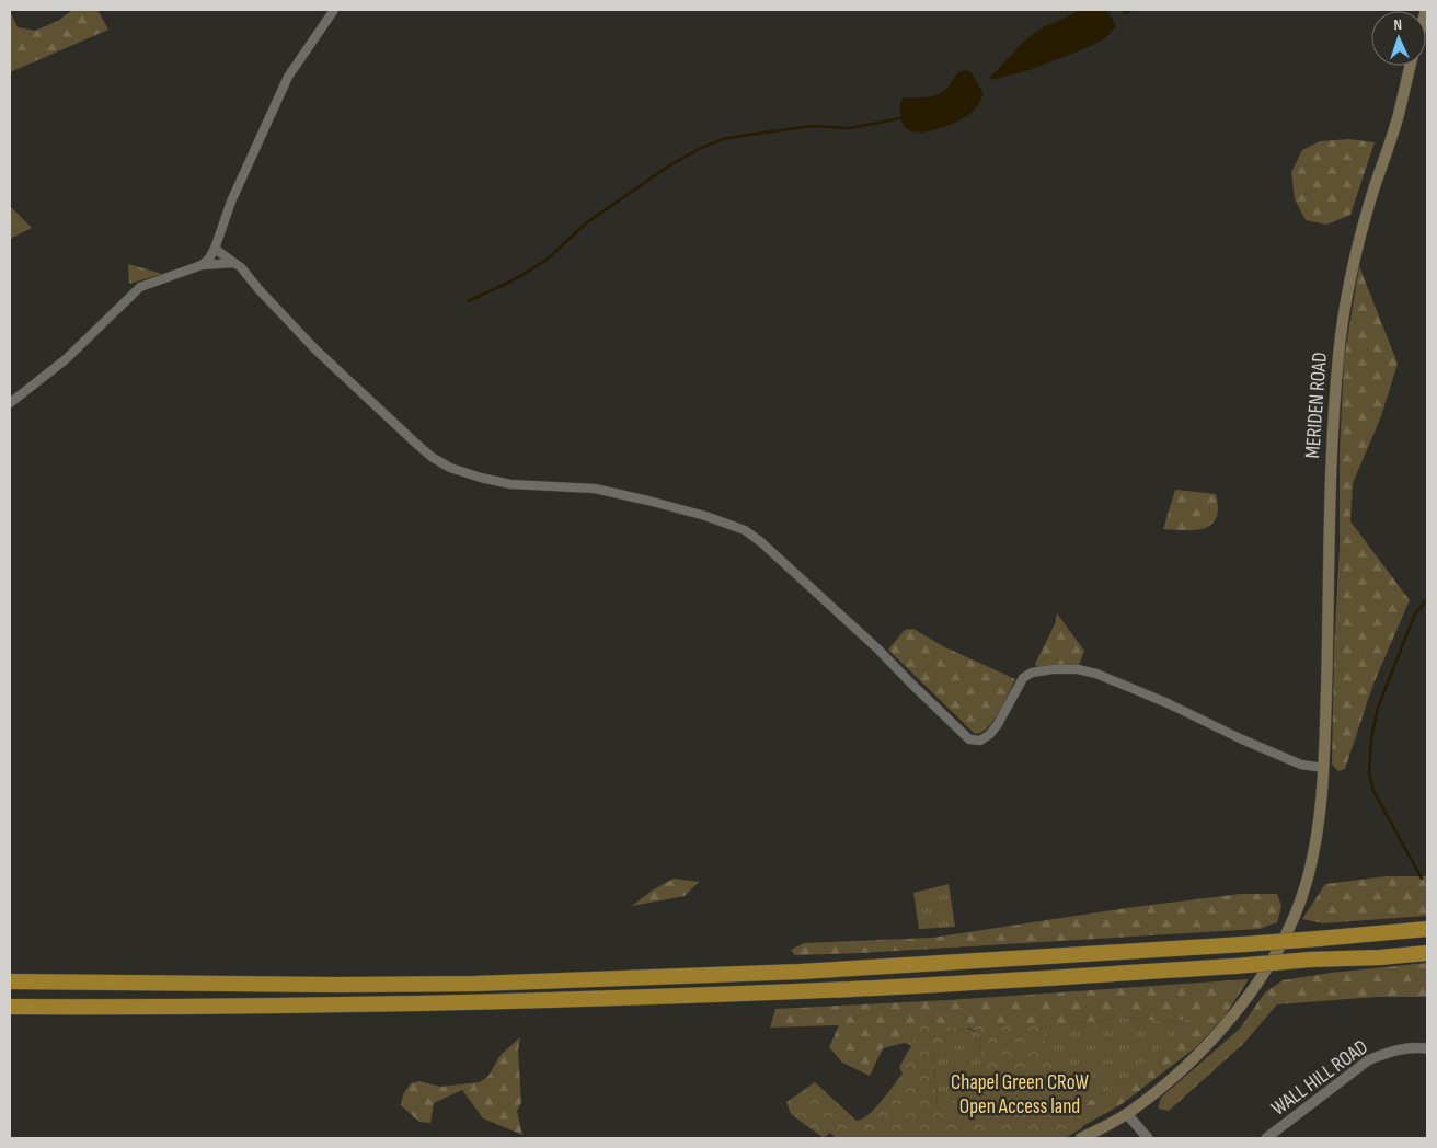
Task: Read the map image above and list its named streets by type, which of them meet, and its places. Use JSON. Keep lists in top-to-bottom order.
{
  "streets": {
    "main road": ["MERIDEN ROAD"],
    "street": ["WALL HILL ROAD"]
  },
  "parks": ["Chapel Green CRoW Open Access land"],
  "north": "top"
}
